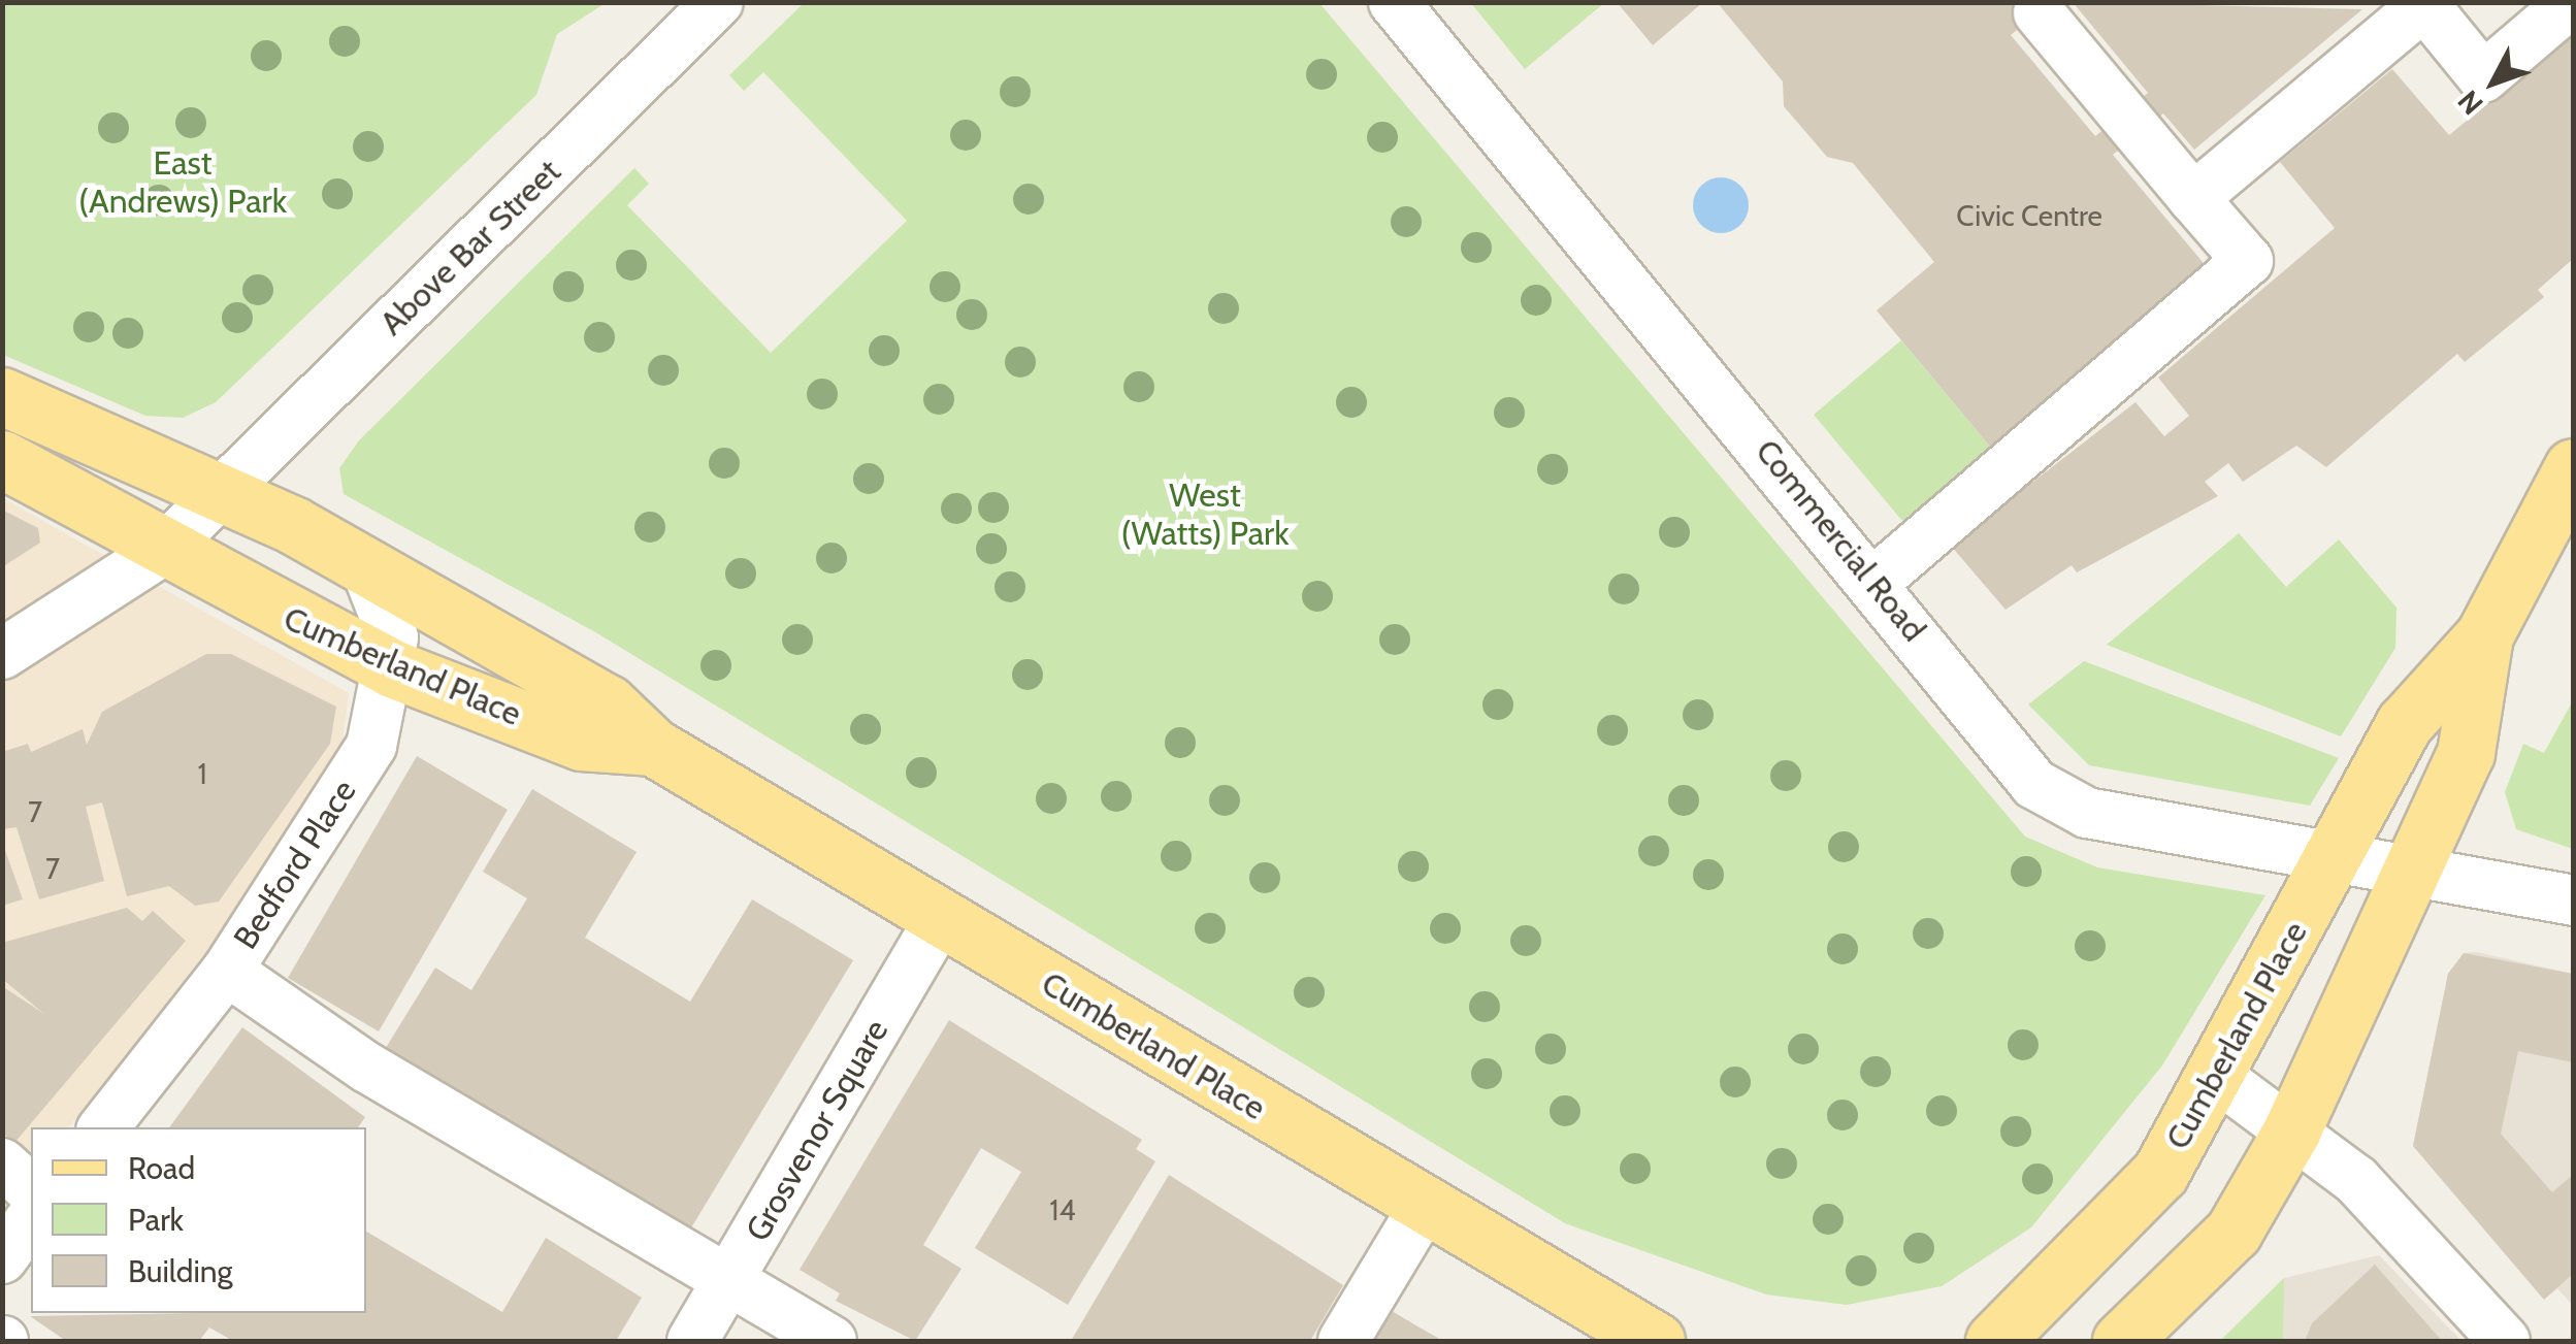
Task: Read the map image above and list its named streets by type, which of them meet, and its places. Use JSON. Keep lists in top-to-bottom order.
{
  "streets": {
    "main road": ["Cumberland Place"],
    "street": [
      "Above Bar Street",
      "Commercial Road",
      "Bedford Place",
      "Grosvenor Square"
    ]
  },
  "crossings": [
    ["Above Bar Street", "Cumberland Place"],
    ["Commercial Road", "Cumberland Place"],
    ["Cumberland Place", "Bedford Place"],
    ["Cumberland Place", "Grosvenor Square"]
  ],
  "parks": ["East (Andrews) Park", "West (Watts) Park"],
  "house_numbers": [
    "Civic Centre",
    "1",
    "7",
    "7",
    "14"
  ],
  "legend": ["Road", "Park", "Building"],
  "north": "bottom left"
}
